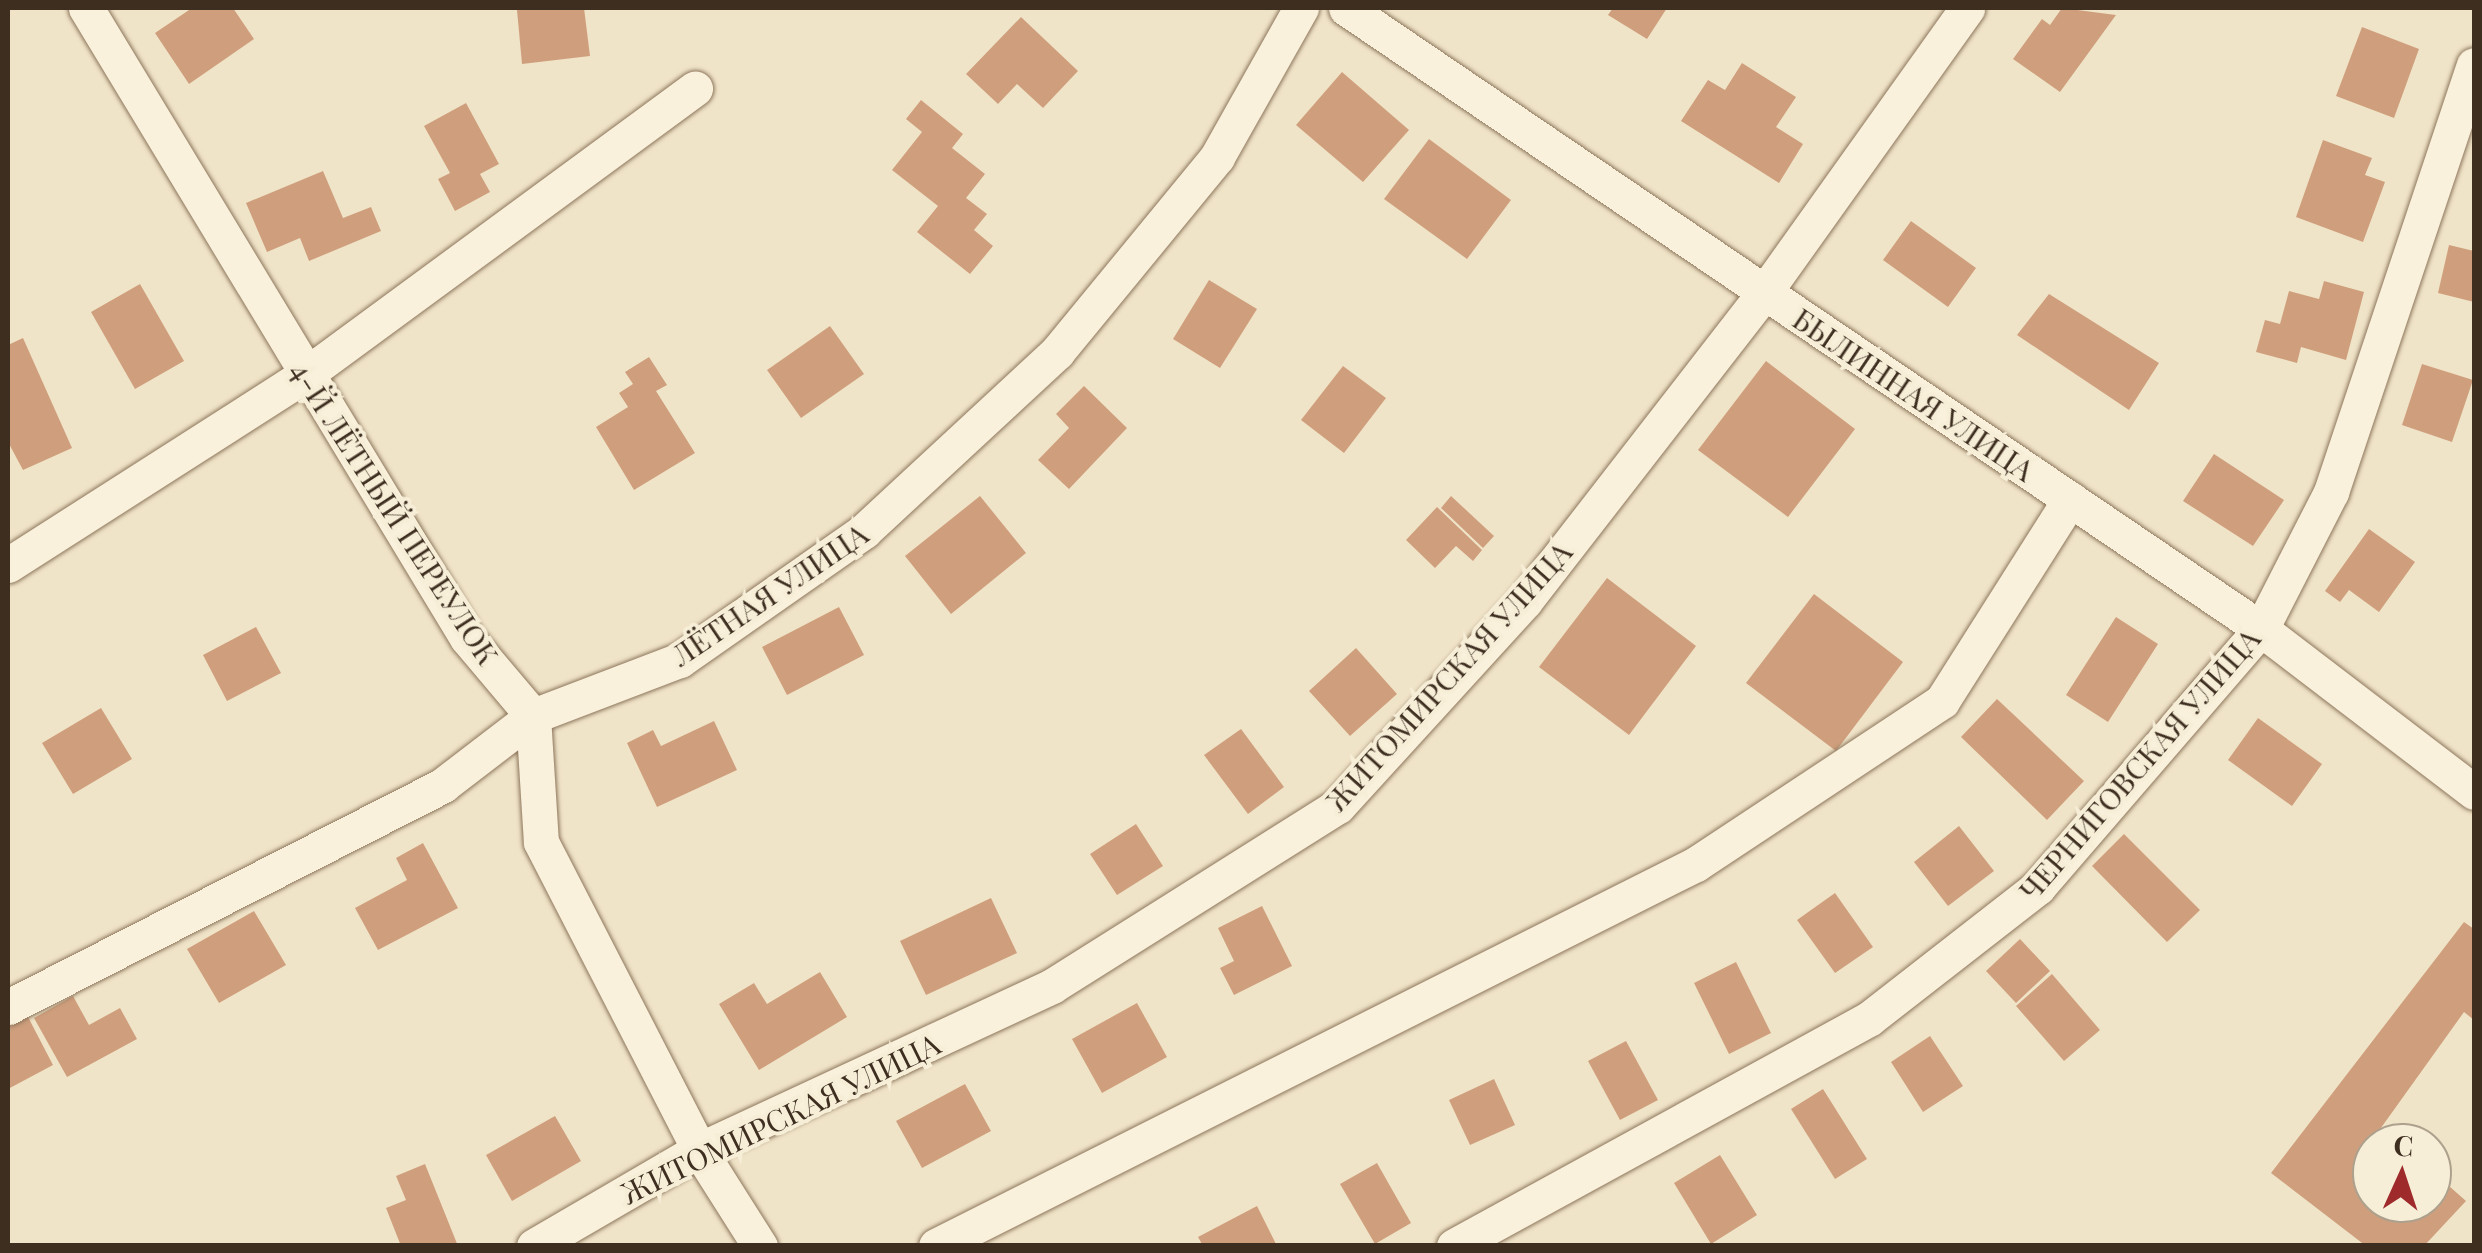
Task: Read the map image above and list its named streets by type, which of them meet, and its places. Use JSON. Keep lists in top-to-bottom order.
{
  "streets": {
    "street": [
      "БЫЛИННАЯ УЛИЦА",
      "4-Й ЛЁТНЫЙ ПЕРЕУЛОК",
      "ЛЁТНАЯ УЛИЦА",
      "ЖИТОМИРСКАЯ УЛИЦА",
      "ЧЕРНИГОВСКАЯ УЛИЦА"
    ]
  },
  "crossings": [
    ["БЫЛИННАЯ УЛИЦА", "ЖИТОМИРСКАЯ УЛИЦА"],
    ["БЫЛИННАЯ УЛИЦА", "ЧЕРНИГОВСКАЯ УЛИЦА"],
    ["4-Й ЛЁТНЫЙ ПЕРЕУЛОК", "ЛЁТНАЯ УЛИЦА"]
  ],
  "north": "top"
}
